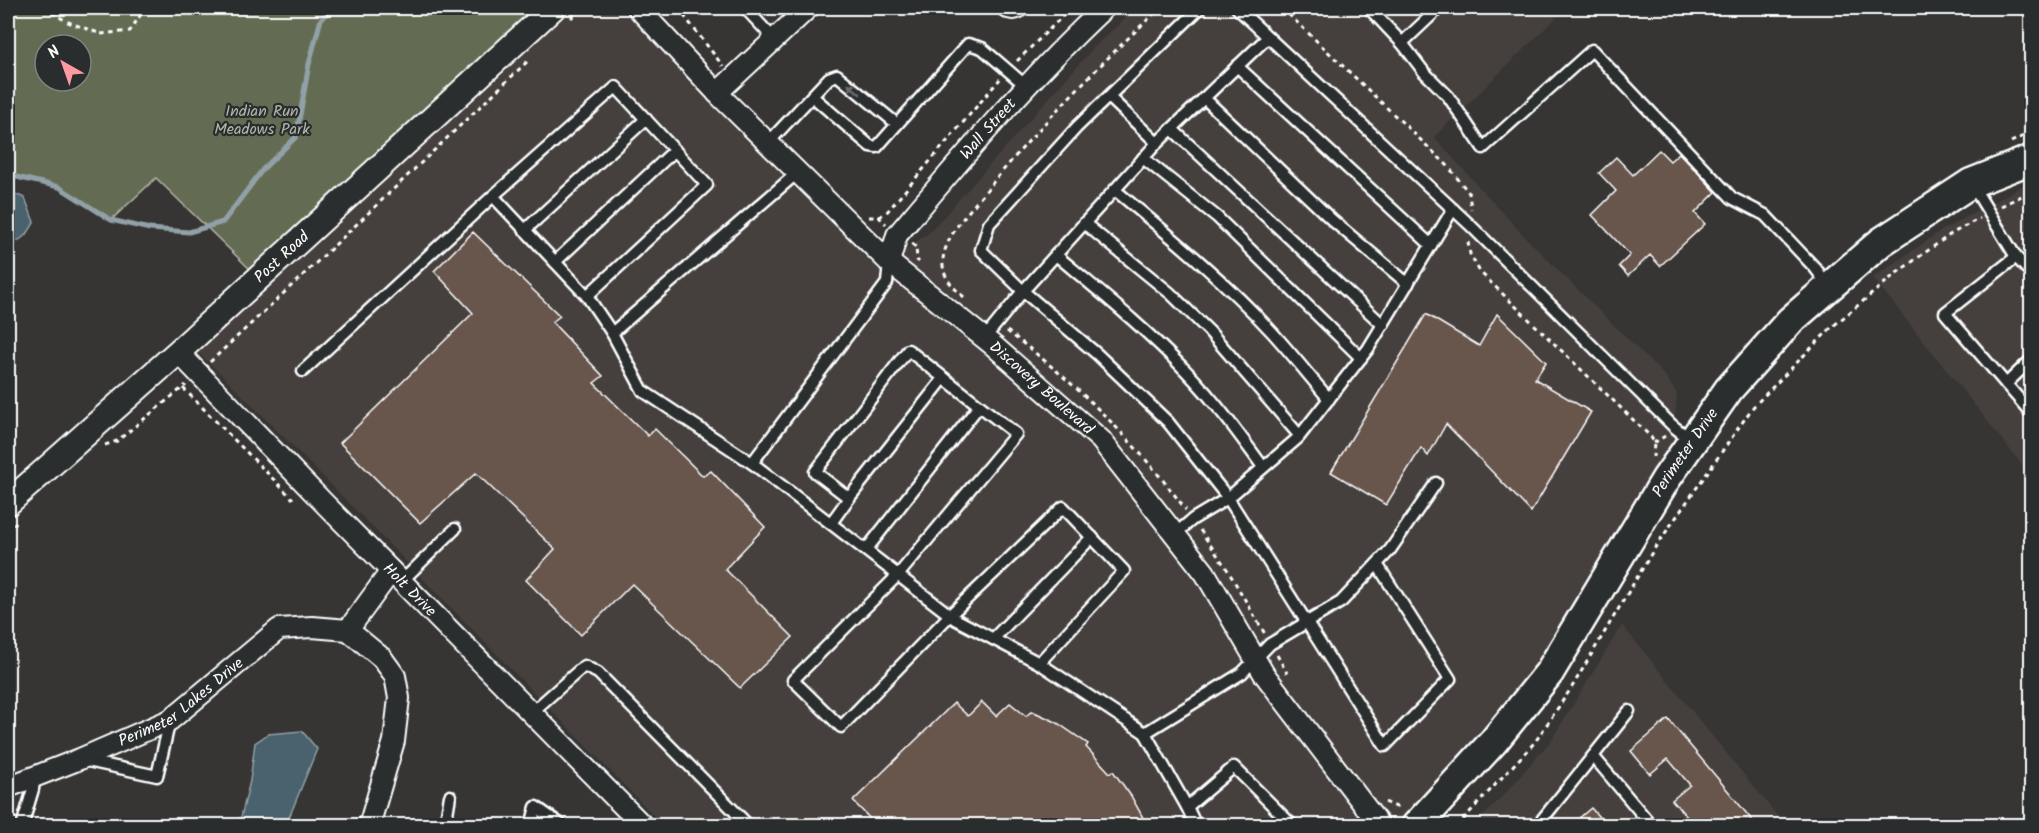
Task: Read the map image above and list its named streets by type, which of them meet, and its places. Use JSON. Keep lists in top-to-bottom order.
{
  "streets": {
    "main road": ["Perimeter Drive"],
    "street": [
      "Wall Street",
      "Post Road",
      "Discovery Boulevard",
      "Holt Drive",
      "Perimeter Lakes Drive"
    ]
  },
  "crossings": [
    ["Wall Street", "Discovery Boulevard"],
    ["Post Road", "Holt Drive"]
  ],
  "parks": ["Indian Run Meadows Park"],
  "north": "top left"
}
